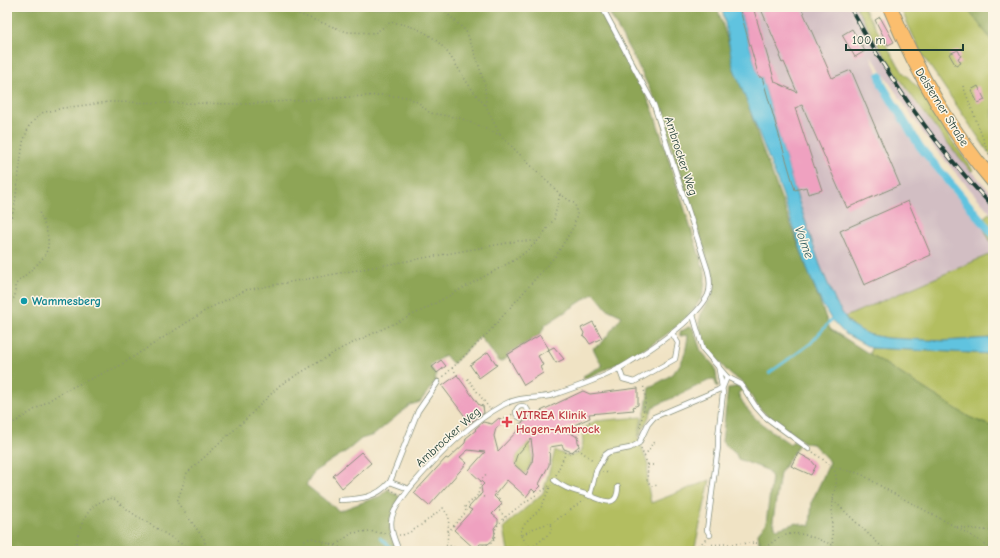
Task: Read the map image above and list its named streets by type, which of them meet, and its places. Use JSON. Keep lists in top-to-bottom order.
{
  "streets": {
    "main road": ["Delsterner Straße"],
    "lane": ["Ambrocker Weg"]
  },
  "water": ["Volme"],
  "places": {
    "other": ["Wammesberg"],
    "health": ["VITREA Klinik Hagen-Ambrock"]
  },
  "scale_bar": "100 m"
}
